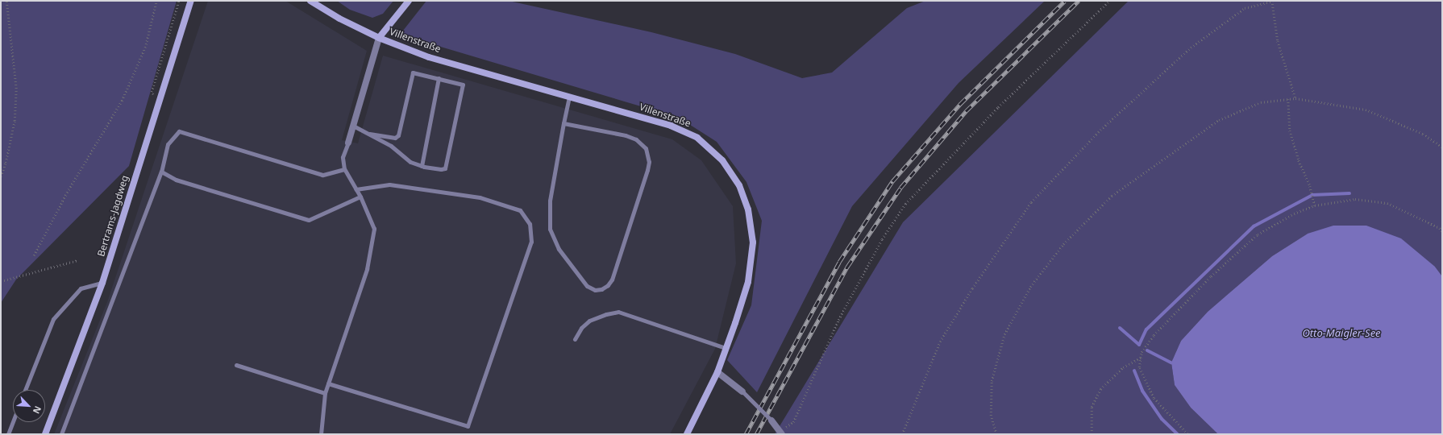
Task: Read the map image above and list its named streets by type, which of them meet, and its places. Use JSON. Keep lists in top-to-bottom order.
{
  "streets": {
    "street": ["Villenstraße", "Bertrams-Jagdweg"]
  },
  "water": ["Otto-Maigler-See"],
  "north": "bottom right"
}
